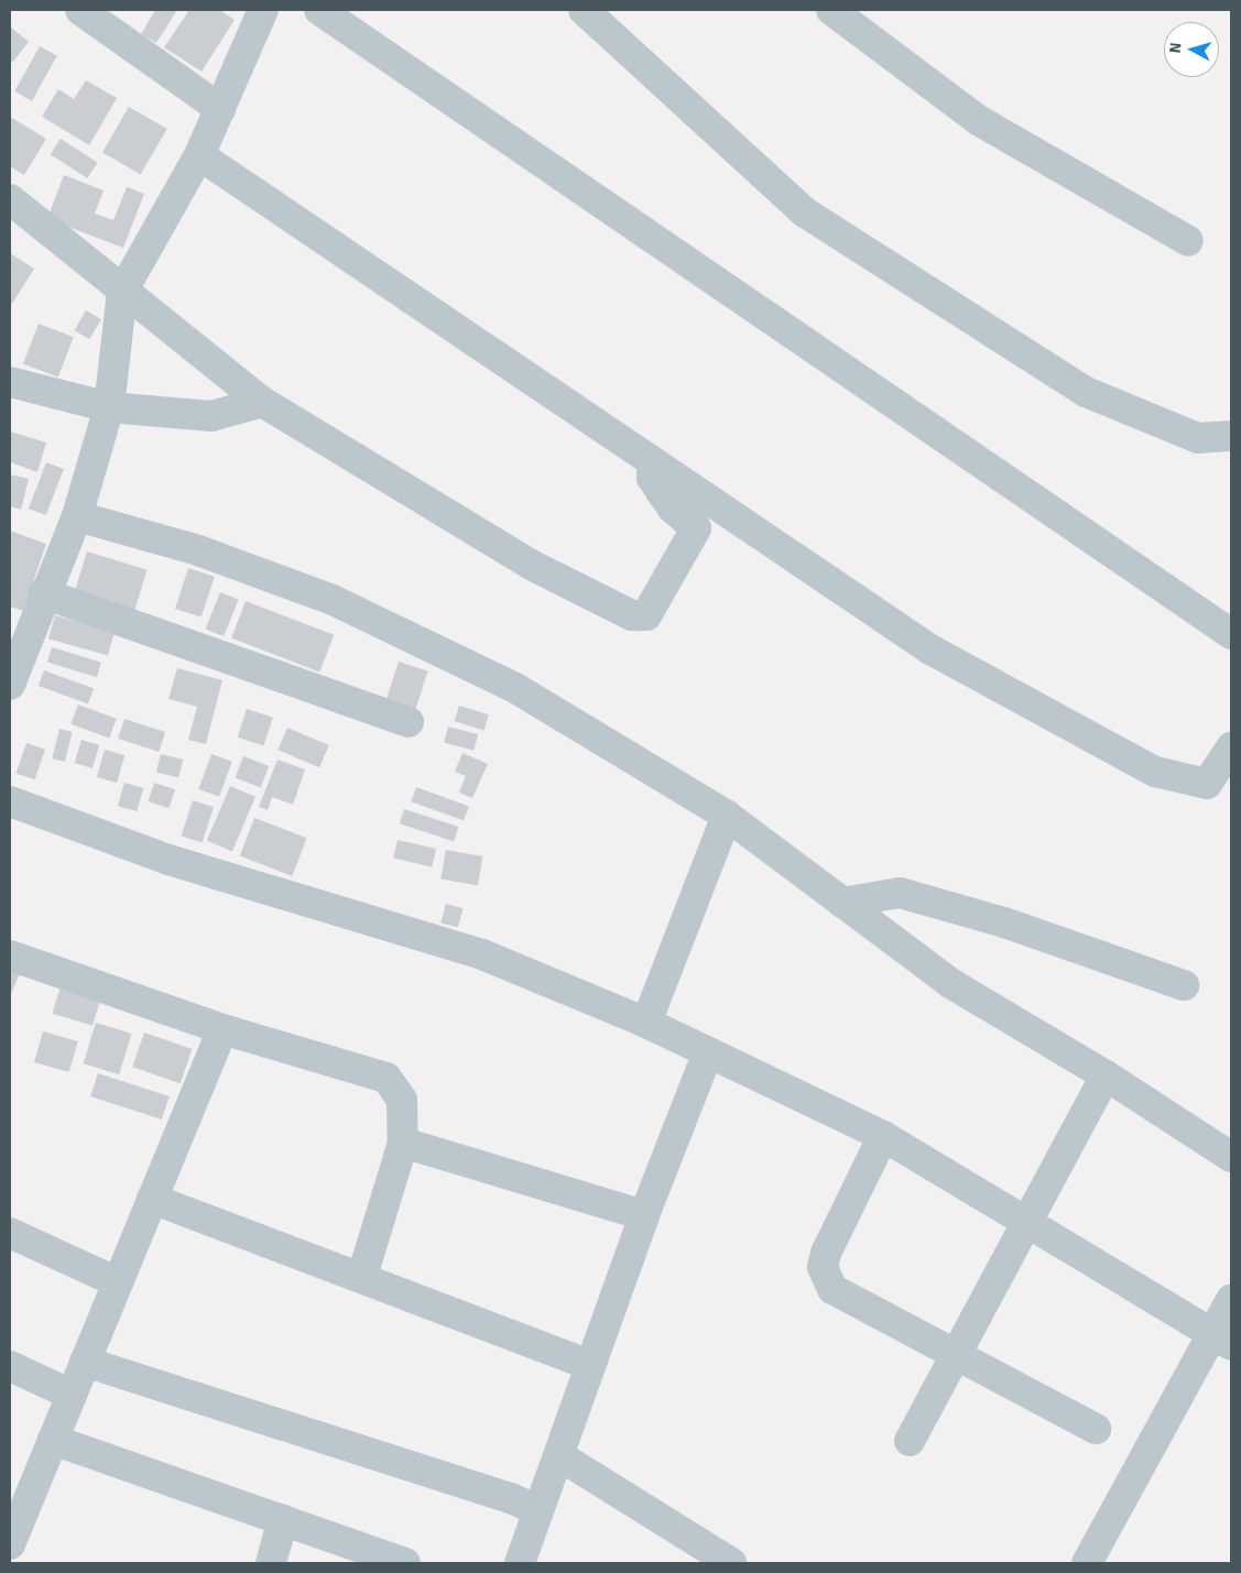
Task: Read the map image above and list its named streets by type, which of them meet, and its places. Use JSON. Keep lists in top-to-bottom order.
{
  "north": "left"
}
